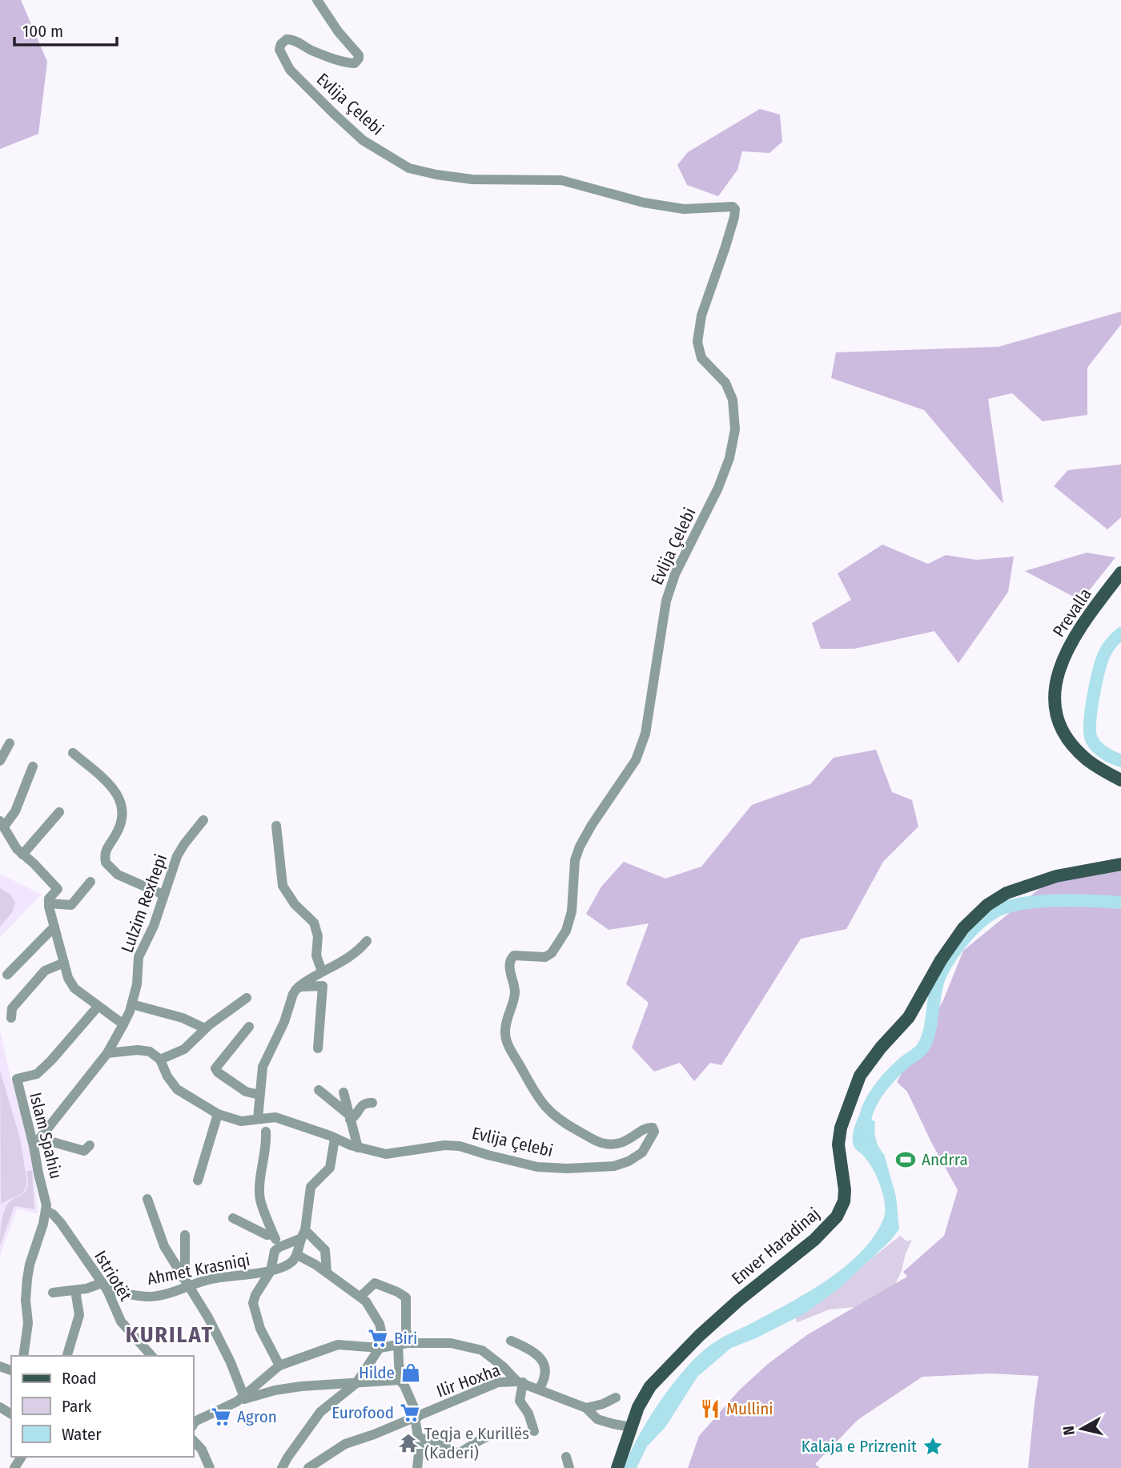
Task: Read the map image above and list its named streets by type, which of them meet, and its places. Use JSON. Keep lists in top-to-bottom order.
{
  "streets": {
    "main road": ["Prevalla", "Enver Haradinaj"],
    "street": [
      "Evlija Çelebi",
      "Lulzim Rexhepi",
      "Islam Spahiu",
      "Ahmet Krasniqi",
      "Istriotët",
      "Ilir Hoxha"
    ]
  },
  "crossings": [
    ["Islam Spahiu", "Istriotët"],
    ["Ahmet Krasniqi", "Istriotët"]
  ],
  "districts": ["KURILAT"],
  "places": {
    "sports": ["Andrra"],
    "supermarket": ["Biri", "Eurofood", "Agron"],
    "shop": ["Hilde"],
    "restaurant": ["Mullini"],
    "temple": ["Teqja e Kurillës (Kaderi)"],
    "place": ["Kalaja e Prizrenit"]
  },
  "legend": ["Road", "Park", "Water"],
  "scale_bar": "100 m",
  "north": "left"
}
